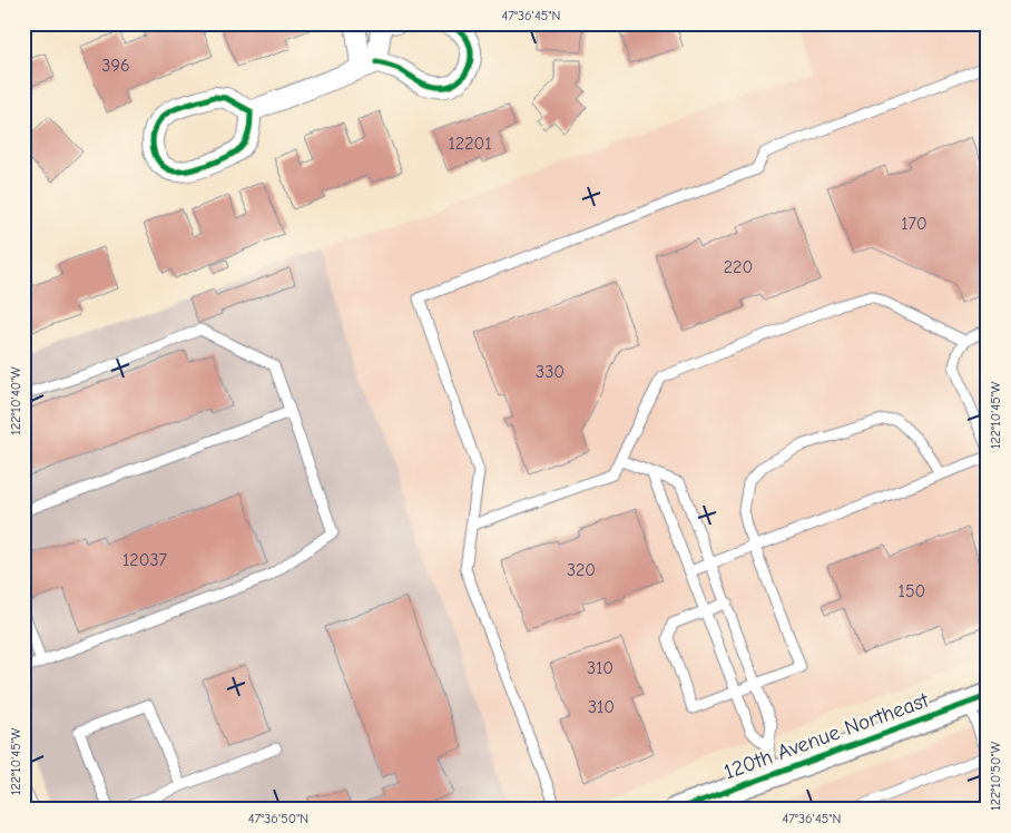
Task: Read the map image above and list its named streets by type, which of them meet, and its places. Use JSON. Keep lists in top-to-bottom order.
{
  "streets": {
    "street": ["120th Avenue Northeast"]
  },
  "house_numbers": [
    "396",
    "12201",
    "170",
    "220",
    "330",
    "12037",
    "320",
    "150",
    "310",
    "310"
  ],
  "coordinates": [
    "47°36'45\"N",
    "122°10'40\"W",
    "122°10'45\"W",
    "122°10'50\"W",
    "47°36'50\"N"
  ]
}
